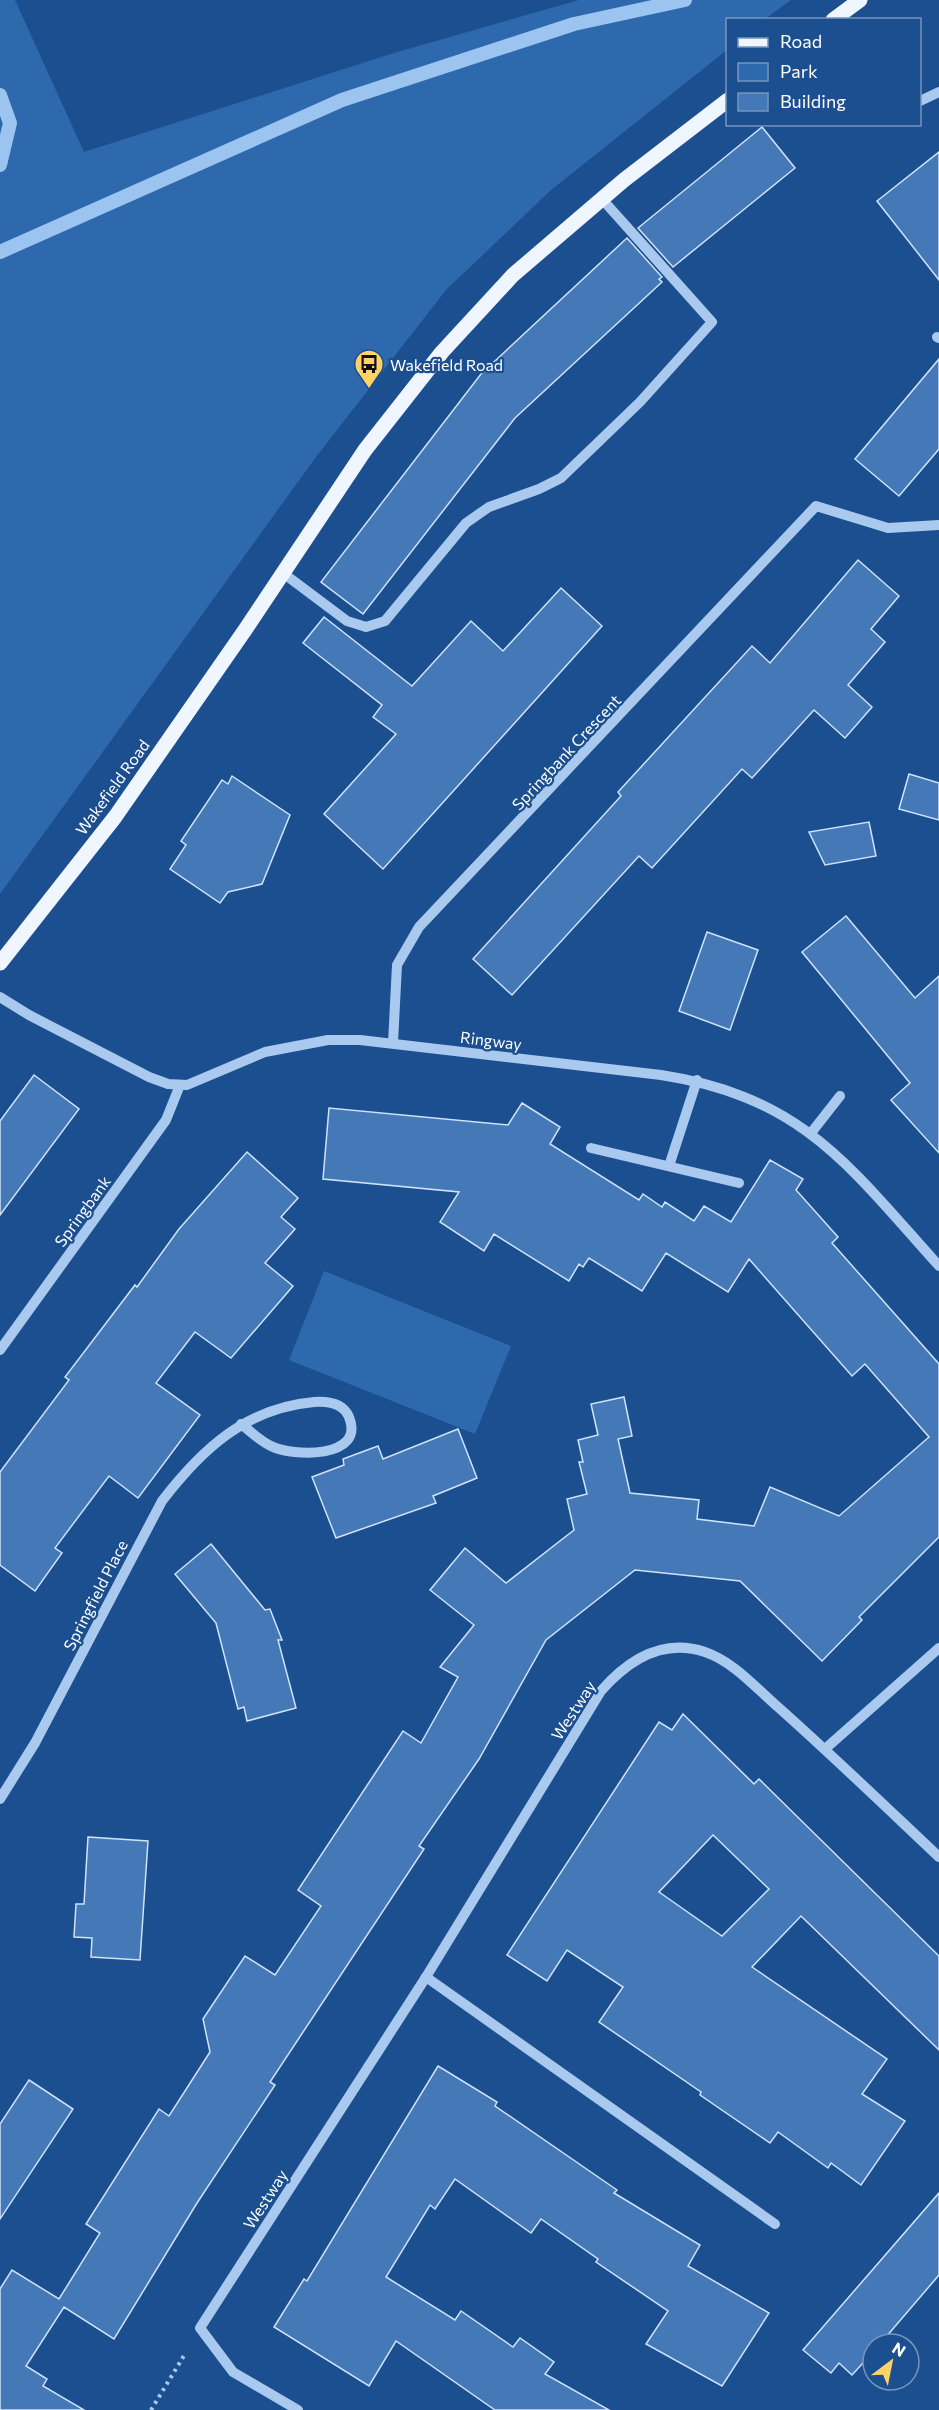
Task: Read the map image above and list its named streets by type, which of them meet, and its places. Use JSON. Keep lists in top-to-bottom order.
{
  "streets": {
    "main road": ["Wakefield Road"],
    "street": [
      "Springbank Crescent",
      "Ringway",
      "Springbank",
      "Springfield Place",
      "Westway"
    ]
  },
  "crossings": [
    ["Springbank Crescent", "Ringway"],
    ["Ringway", "Springbank"]
  ],
  "places": {
    "bus stop": ["Wakefield Road"]
  },
  "legend": ["Road", "Park", "Building"],
  "north": "top right"
}
